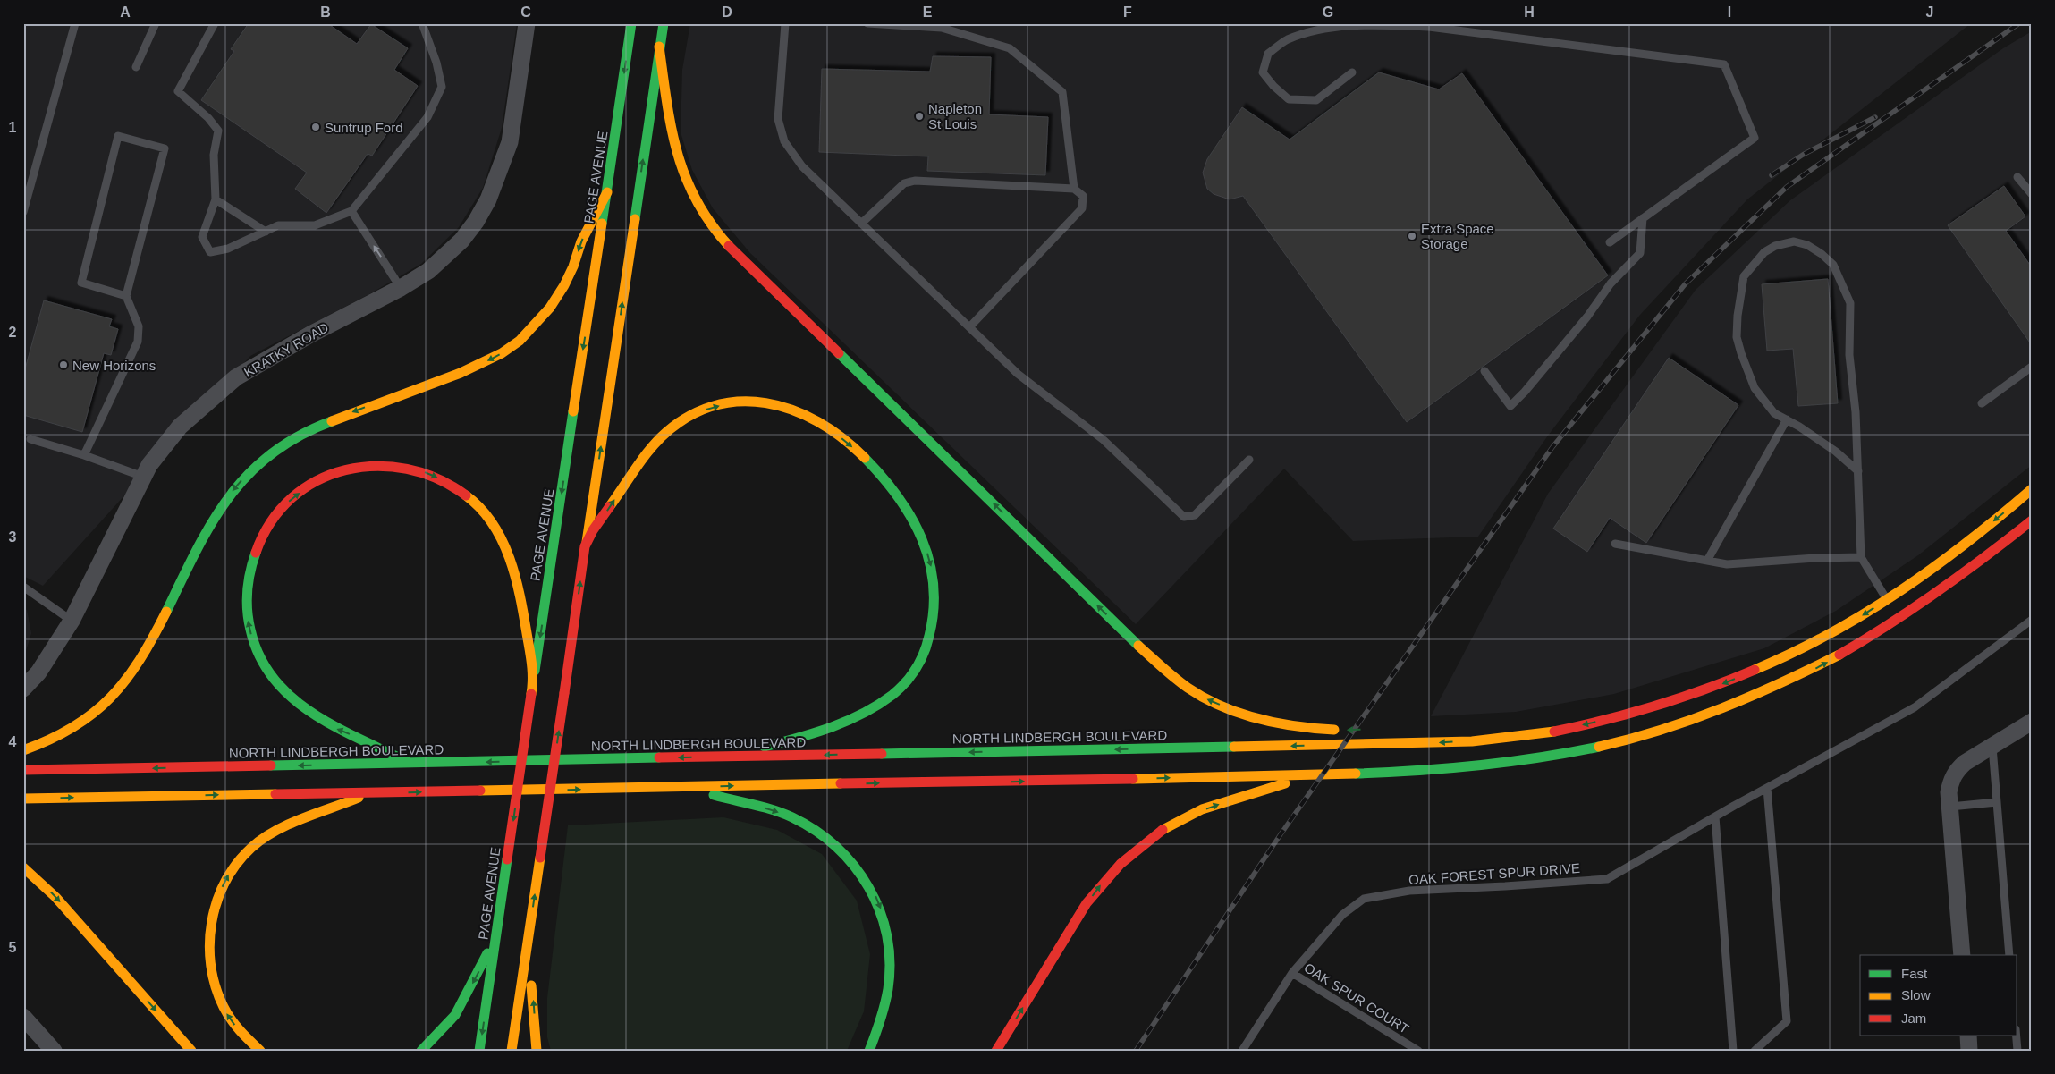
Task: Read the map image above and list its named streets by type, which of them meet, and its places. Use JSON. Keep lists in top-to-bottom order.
{
  "streets": {
    "main road": ["PAGE AVENUE", "NORTH LINDBERGH BOULEVARD"],
    "street": ["KRATKY ROAD"],
    "lane": ["OAK FOREST SPUR DRIVE", "OAK SPUR COURT"]
  },
  "crossings": [
    ["OAK FOREST SPUR DRIVE", "OAK SPUR COURT"]
  ],
  "places": [
    "Napleton St Louis",
    "Suntrup Ford",
    "Extra Space Storage",
    "New Horizons"
  ],
  "legend": ["Fast", "Slow", "Jam"],
  "grid": {
    "columns": [
      "A",
      "B",
      "C",
      "D",
      "E",
      "F",
      "G",
      "H",
      "I",
      "J"
    ],
    "rows": [
      "1",
      "2",
      "3",
      "4",
      "5"
    ]
  }
}
